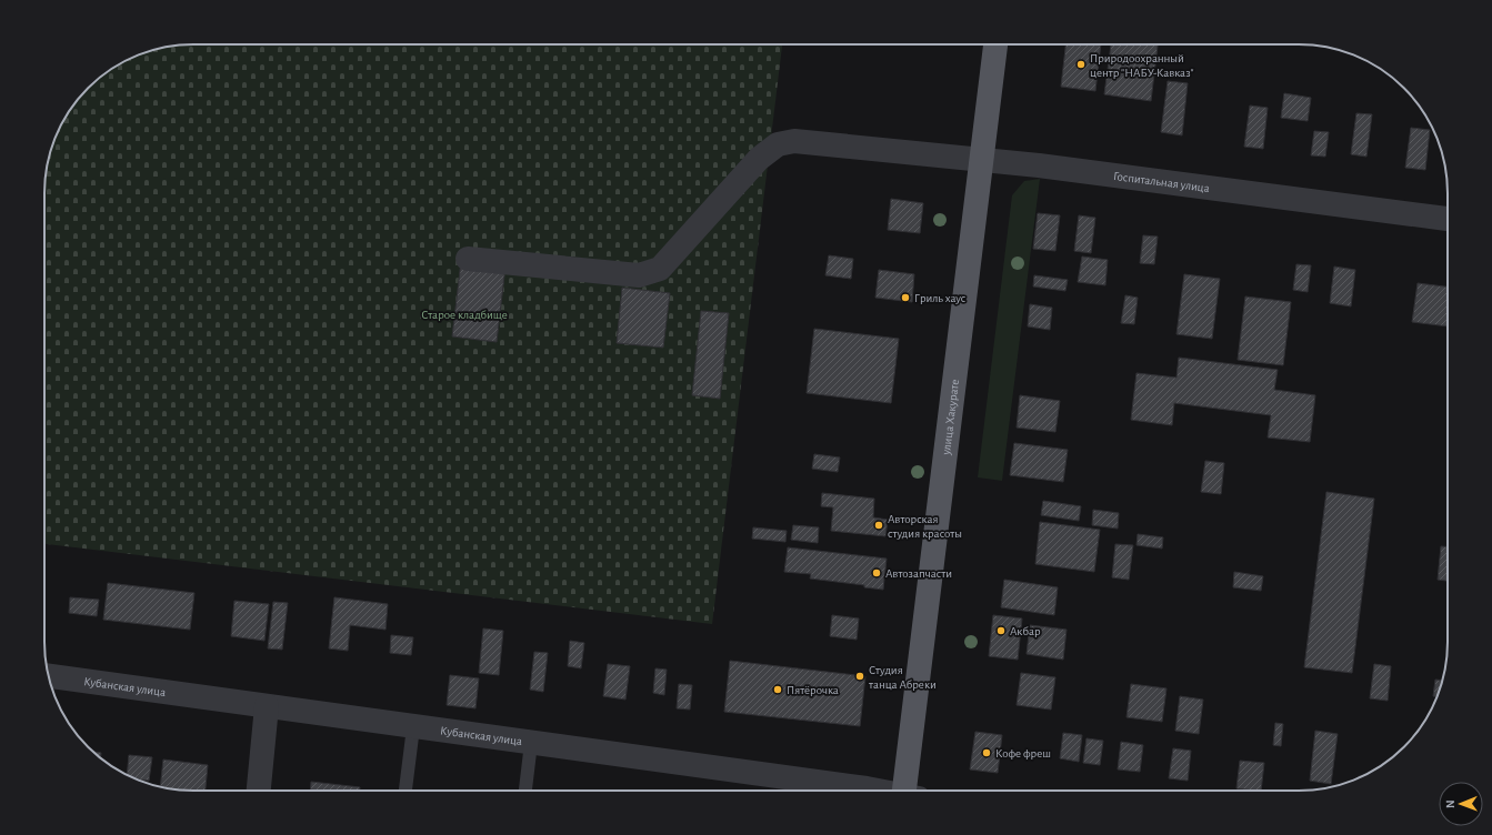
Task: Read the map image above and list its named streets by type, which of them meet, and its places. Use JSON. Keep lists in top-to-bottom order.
{
  "streets": {
    "main road": ["улица Хакурате"],
    "street": ["Госпитальная улица", "Кубанская улица"]
  },
  "crossings": [
    ["Госпитальная улица", "улица Хакурате"]
  ],
  "parks": ["Старое кладбище"],
  "places": [
    "Природоохранный центр \"НАБУ-Кавказ\"",
    "Гриль хаус",
    "Авторская студия красоты",
    "Автозапчасти",
    "Акбар",
    "Студия танца Абреки",
    "Пятёрочка",
    "Кофе фреш"
  ],
  "north": "left"
}
